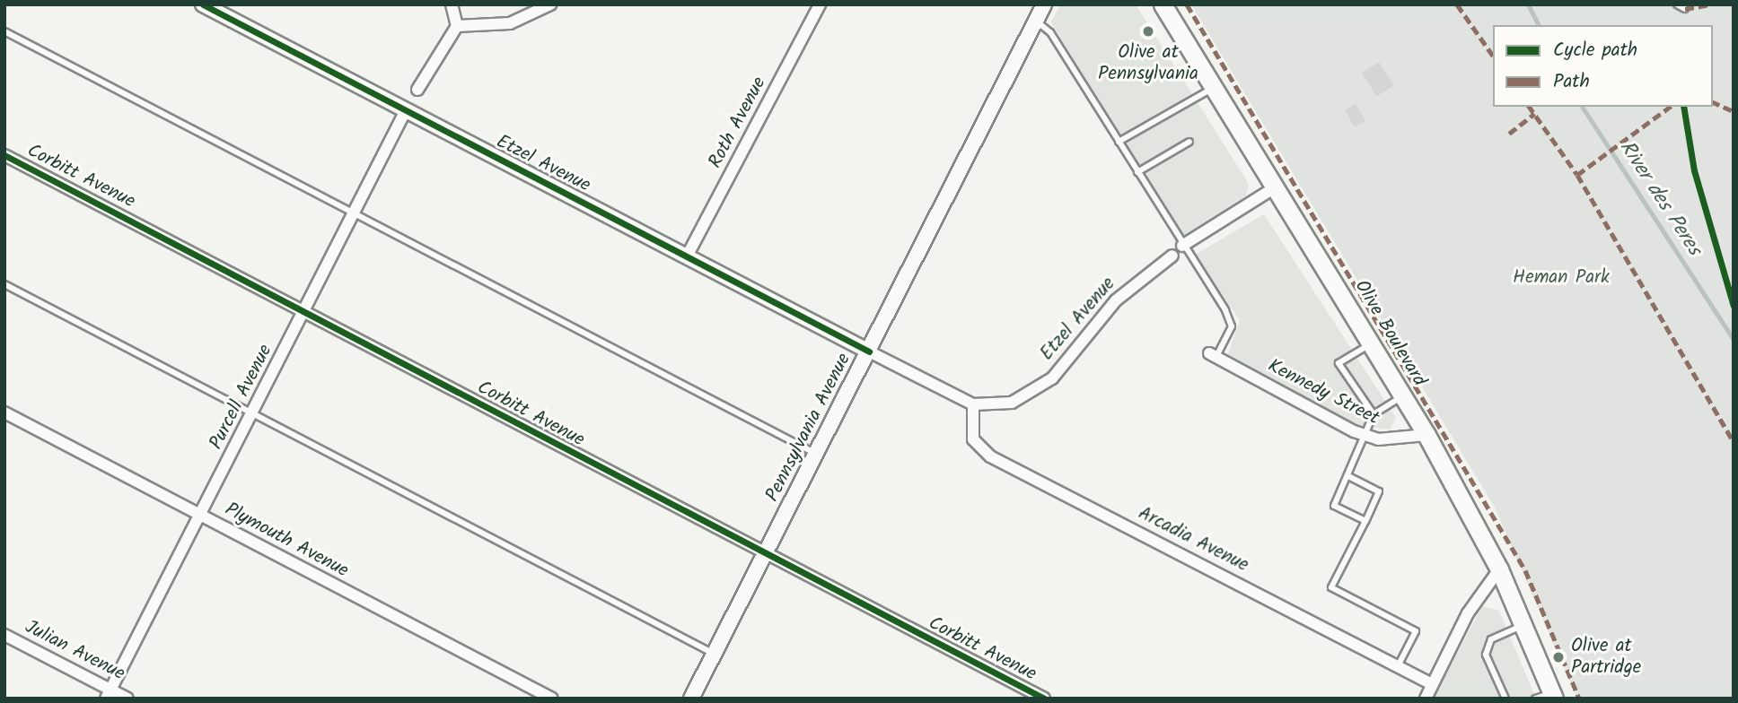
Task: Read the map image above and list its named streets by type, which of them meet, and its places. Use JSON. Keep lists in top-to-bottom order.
{
  "streets": {
    "main road": ["Olive Boulevard"],
    "street": [
      "Roth Avenue",
      "Etzel Avenue",
      "Corbitt Avenue",
      "Kennedy Street",
      "Purcell Avenue",
      "Pennsylvania Avenue",
      "Arcadia Avenue",
      "Plymouth Avenue",
      "Julian Avenue"
    ]
  },
  "crossings": [
    ["Roth Avenue", "Etzel Avenue"],
    ["Etzel Avenue", "Purcell Avenue"],
    ["Etzel Avenue", "Pennsylvania Avenue"],
    ["Etzel Avenue", "Arcadia Avenue"],
    ["Corbitt Avenue", "Purcell Avenue"],
    ["Corbitt Avenue", "Pennsylvania Avenue"],
    ["Olive Boulevard", "Kennedy Street"],
    ["Purcell Avenue", "Plymouth Avenue"],
    ["Purcell Avenue", "Julian Avenue"]
  ],
  "water": ["River des Peres"],
  "parks": ["Heman Park"],
  "places": ["Olive at Pennsylvania", "Olive at Partridge"],
  "legend": ["Cycle path", "Path"]
}
